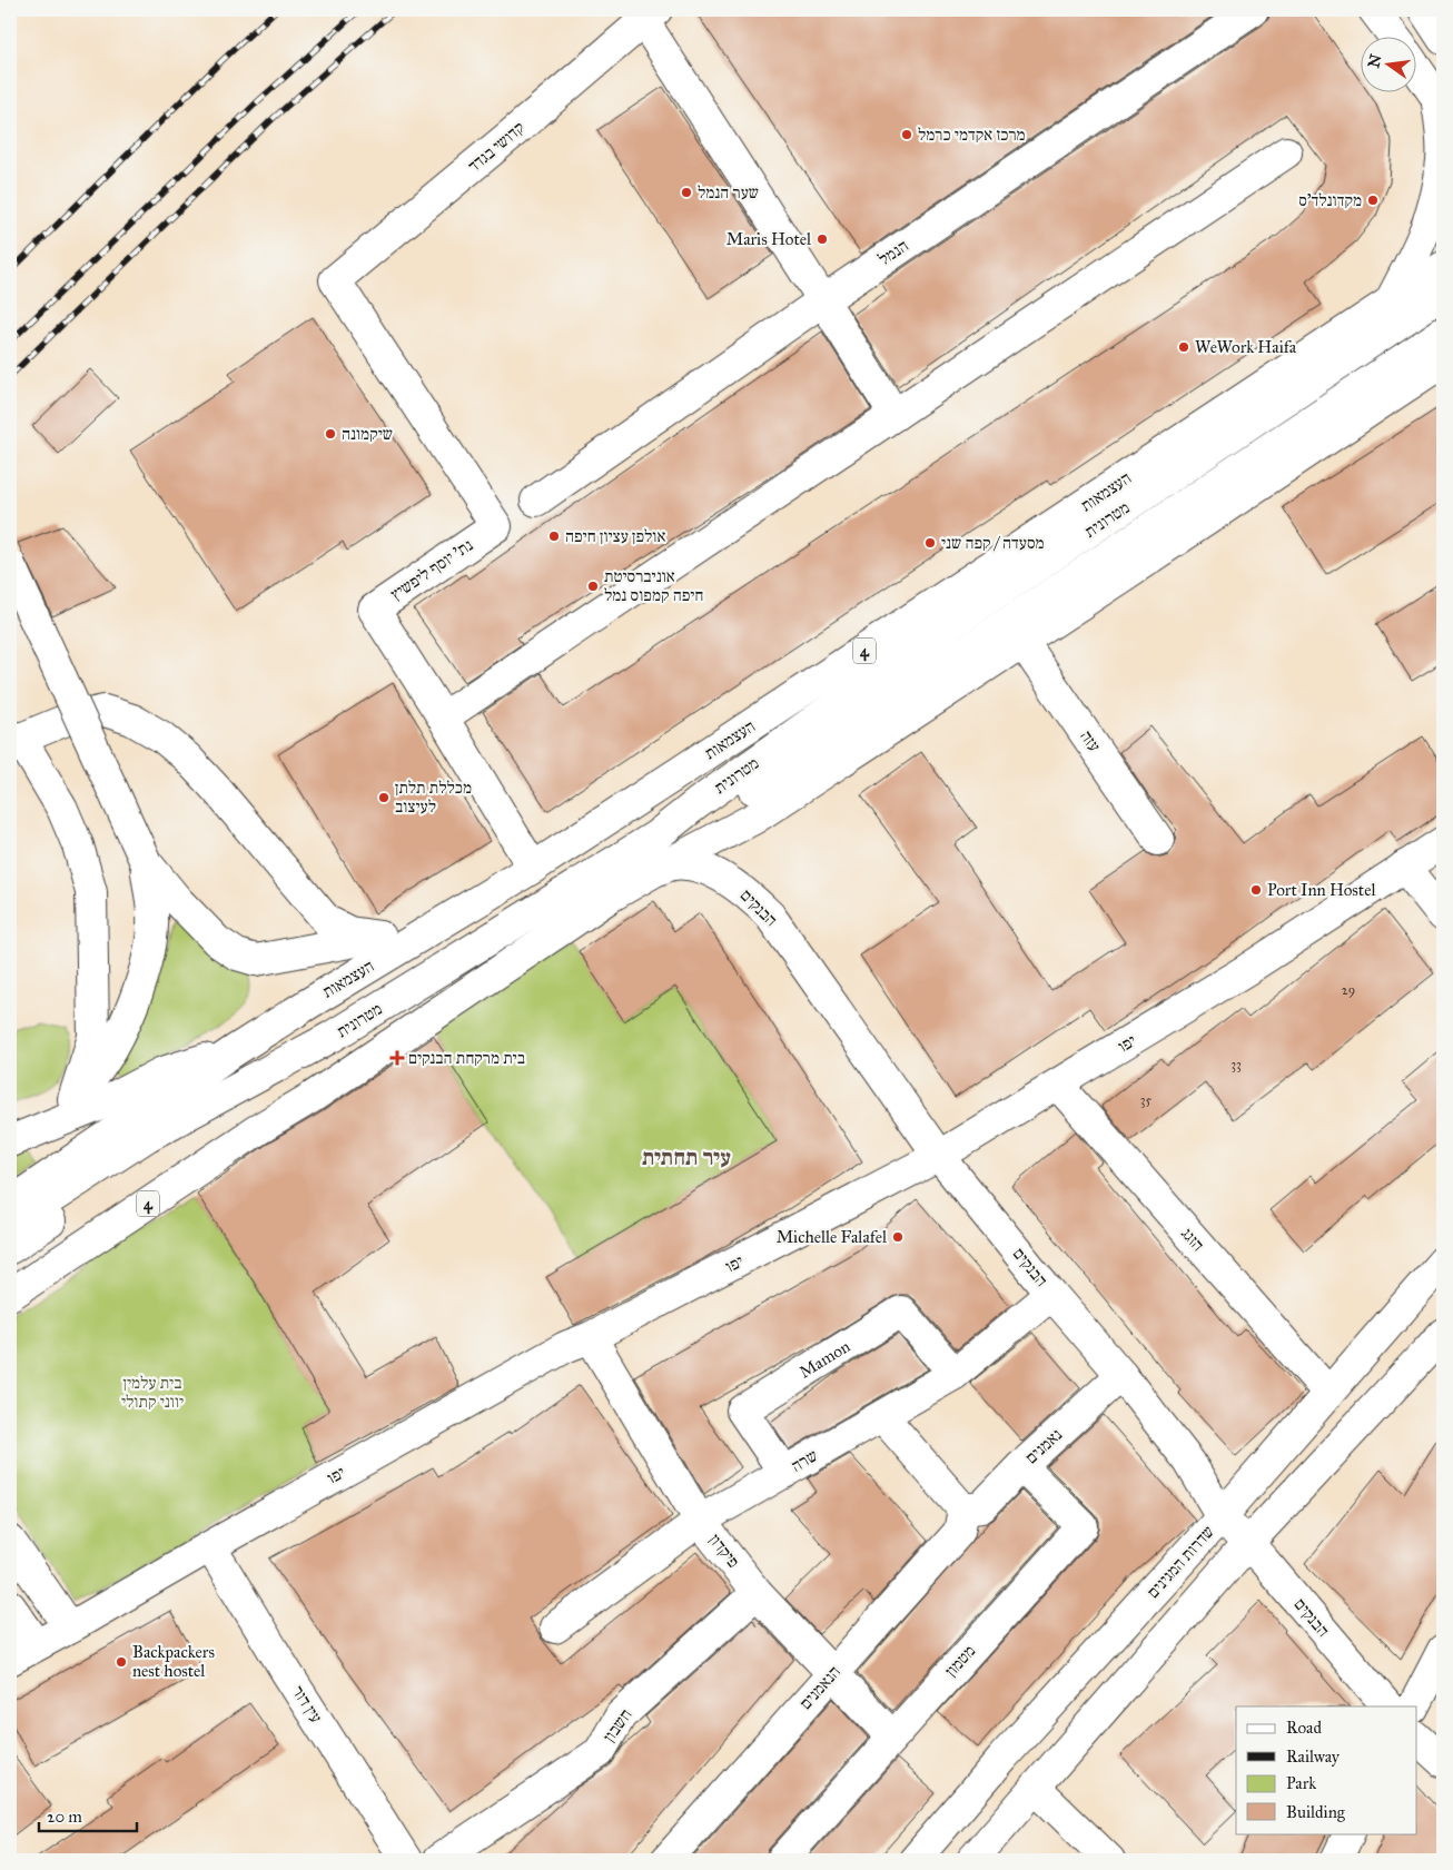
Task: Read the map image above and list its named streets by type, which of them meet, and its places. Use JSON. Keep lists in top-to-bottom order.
{
  "streets": {
    "main road": [
      "קדושי בגדד",
      "הנמל",
      "העצמאות",
      "מטרונית",
      "נת' יוסף ליפשיץ",
      "4",
      "עזה",
      "הבנקים",
      "יפו",
      "הזגג",
      "Mamon",
      "נאמנים",
      "שרה",
      "פיקדון",
      "שדרות המגינים",
      "מטמון",
      "הנאמנים",
      "עין דור",
      "חשבון"
    ]
  },
  "crossings": [
    ["קדושי בגדד", "נת' יוסף ליפשיץ"],
    ["העצמאות", "נת' יוסף ליפשיץ"],
    ["4", "עזה"],
    ["4", "הבנקים"],
    ["הבנקים", "יפו"],
    ["הבנקים", "נאמנים"],
    ["הבנקים", "שרה"],
    ["הבנקים", "שדרות המגינים"],
    ["יפו", "הזגג"],
    ["יפו", "פיקדון"],
    ["יפו", "עין דור"],
    ["הזגג", "שדרות המגינים"],
    ["Mamon", "שרה"],
    ["נאמנים", "מטמון"],
    ["נאמנים", "הנאמנים"],
    ["שרה", "פיקדון"],
    ["פיקדון", "מטמון"],
    ["פיקדון", "הנאמנים"],
    ["פיקדון", "חשבון"]
  ],
  "districts": ["עיר תחתית"],
  "parks": ["בית עלמין יווני קתולי"],
  "places": {
    "other": [
      "מרכז אקדמי כרמל",
      "שער הנמל",
      "מקדונלד'ס",
      "Maris Hotel",
      "WeWork Haifa",
      "שיקמונה",
      "אולפן עציון חיפה",
      "מסעדה / קפה שני",
      "אוניברסיטת חיפה קמפוס נמל",
      "מכללת תלתן לעיצוב",
      "Port Inn Hostel",
      "Michelle Falafel",
      "Backpackers nest hostel"
    ],
    "health": ["בית מרקחת הבנקים"]
  },
  "house_numbers": ["29", "33", "35"],
  "legend": [
    "Road",
    "Railway",
    "Park",
    "Building"
  ],
  "scale_bar": "20 m",
  "north": "left"
}
